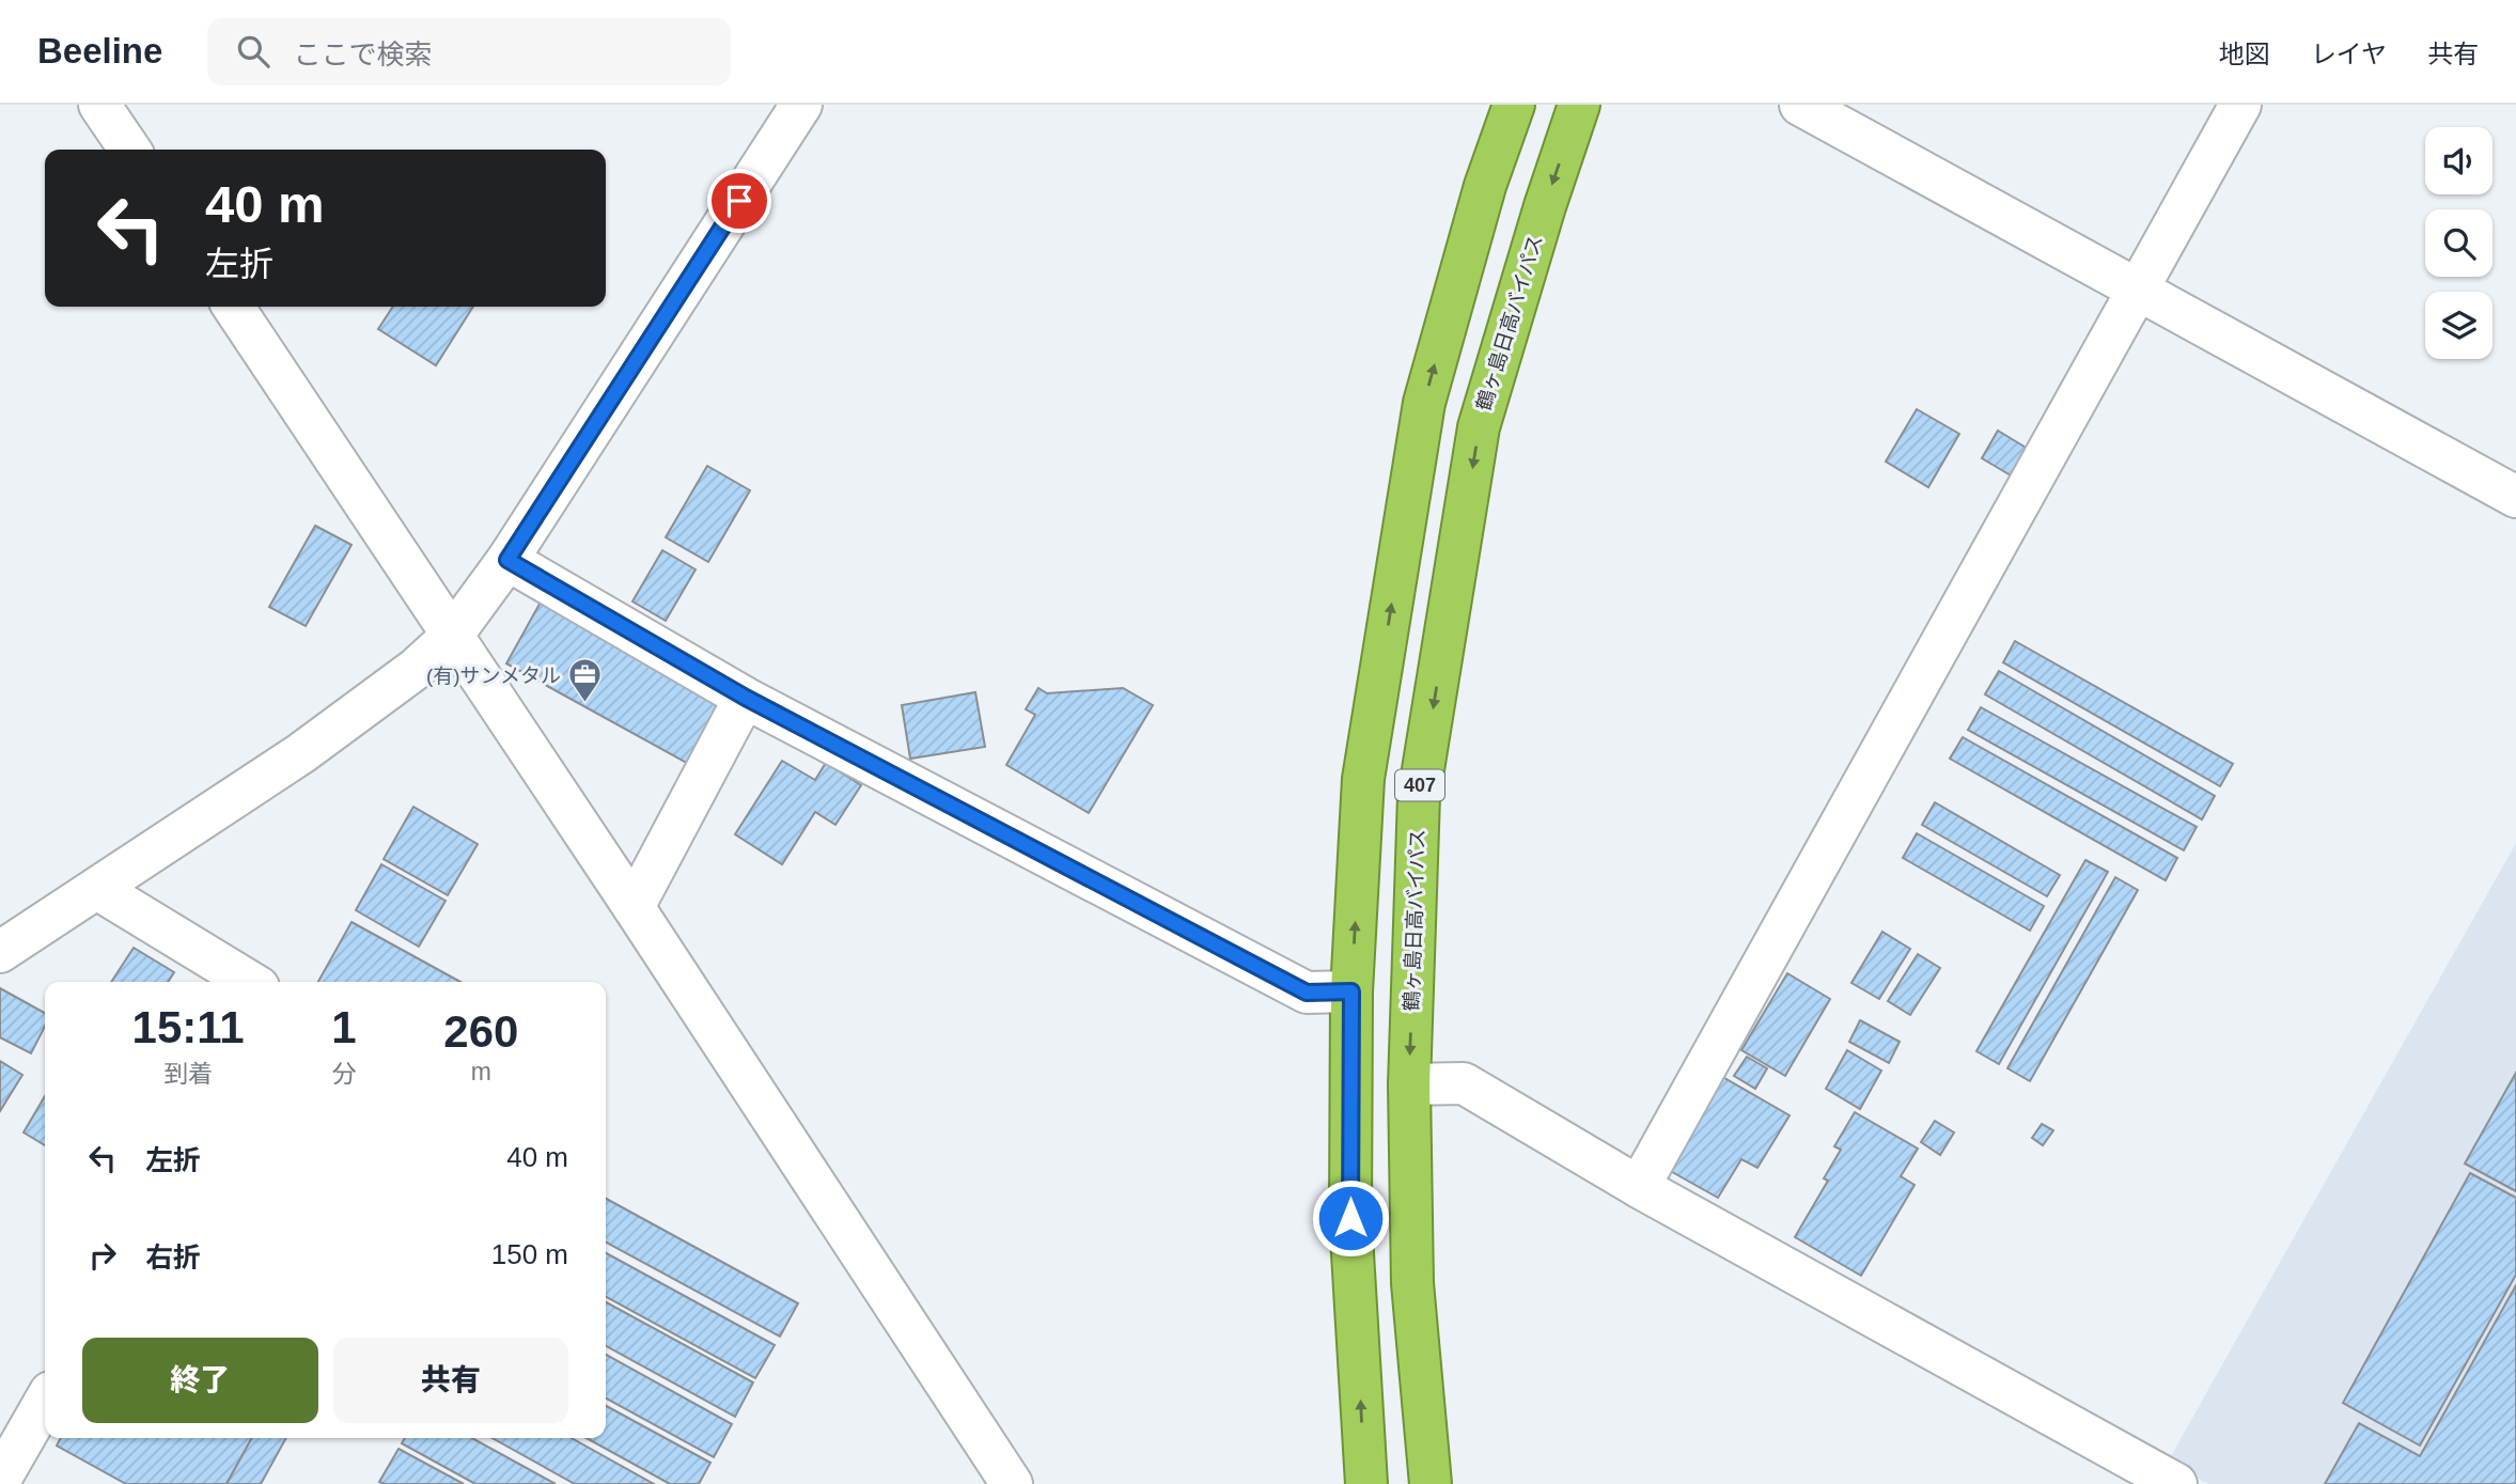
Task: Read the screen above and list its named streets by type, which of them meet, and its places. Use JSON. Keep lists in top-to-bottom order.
{
  "streets": {
    "highway": ["鶴ヶ島日高バイパス", "407"]
  },
  "places": {
    "office": ["(有)サンメタル"]
  },
  "page": {
    "header": "Beeline",
    "search": "ここで検索",
    "nav": ["地図", "レイヤ", "共有"],
    "turn": ["40 m", "左折"],
    "eta": [
      "15:11",
      "到着",
      "1",
      "分",
      "260",
      "m"
    ],
    "list": [
      {
        "name": "左折",
        "value": "40 m"
      },
      {
        "name": "右折",
        "value": "150 m"
      }
    ],
    "buttons": ["終了", "共有"]
  }
}
